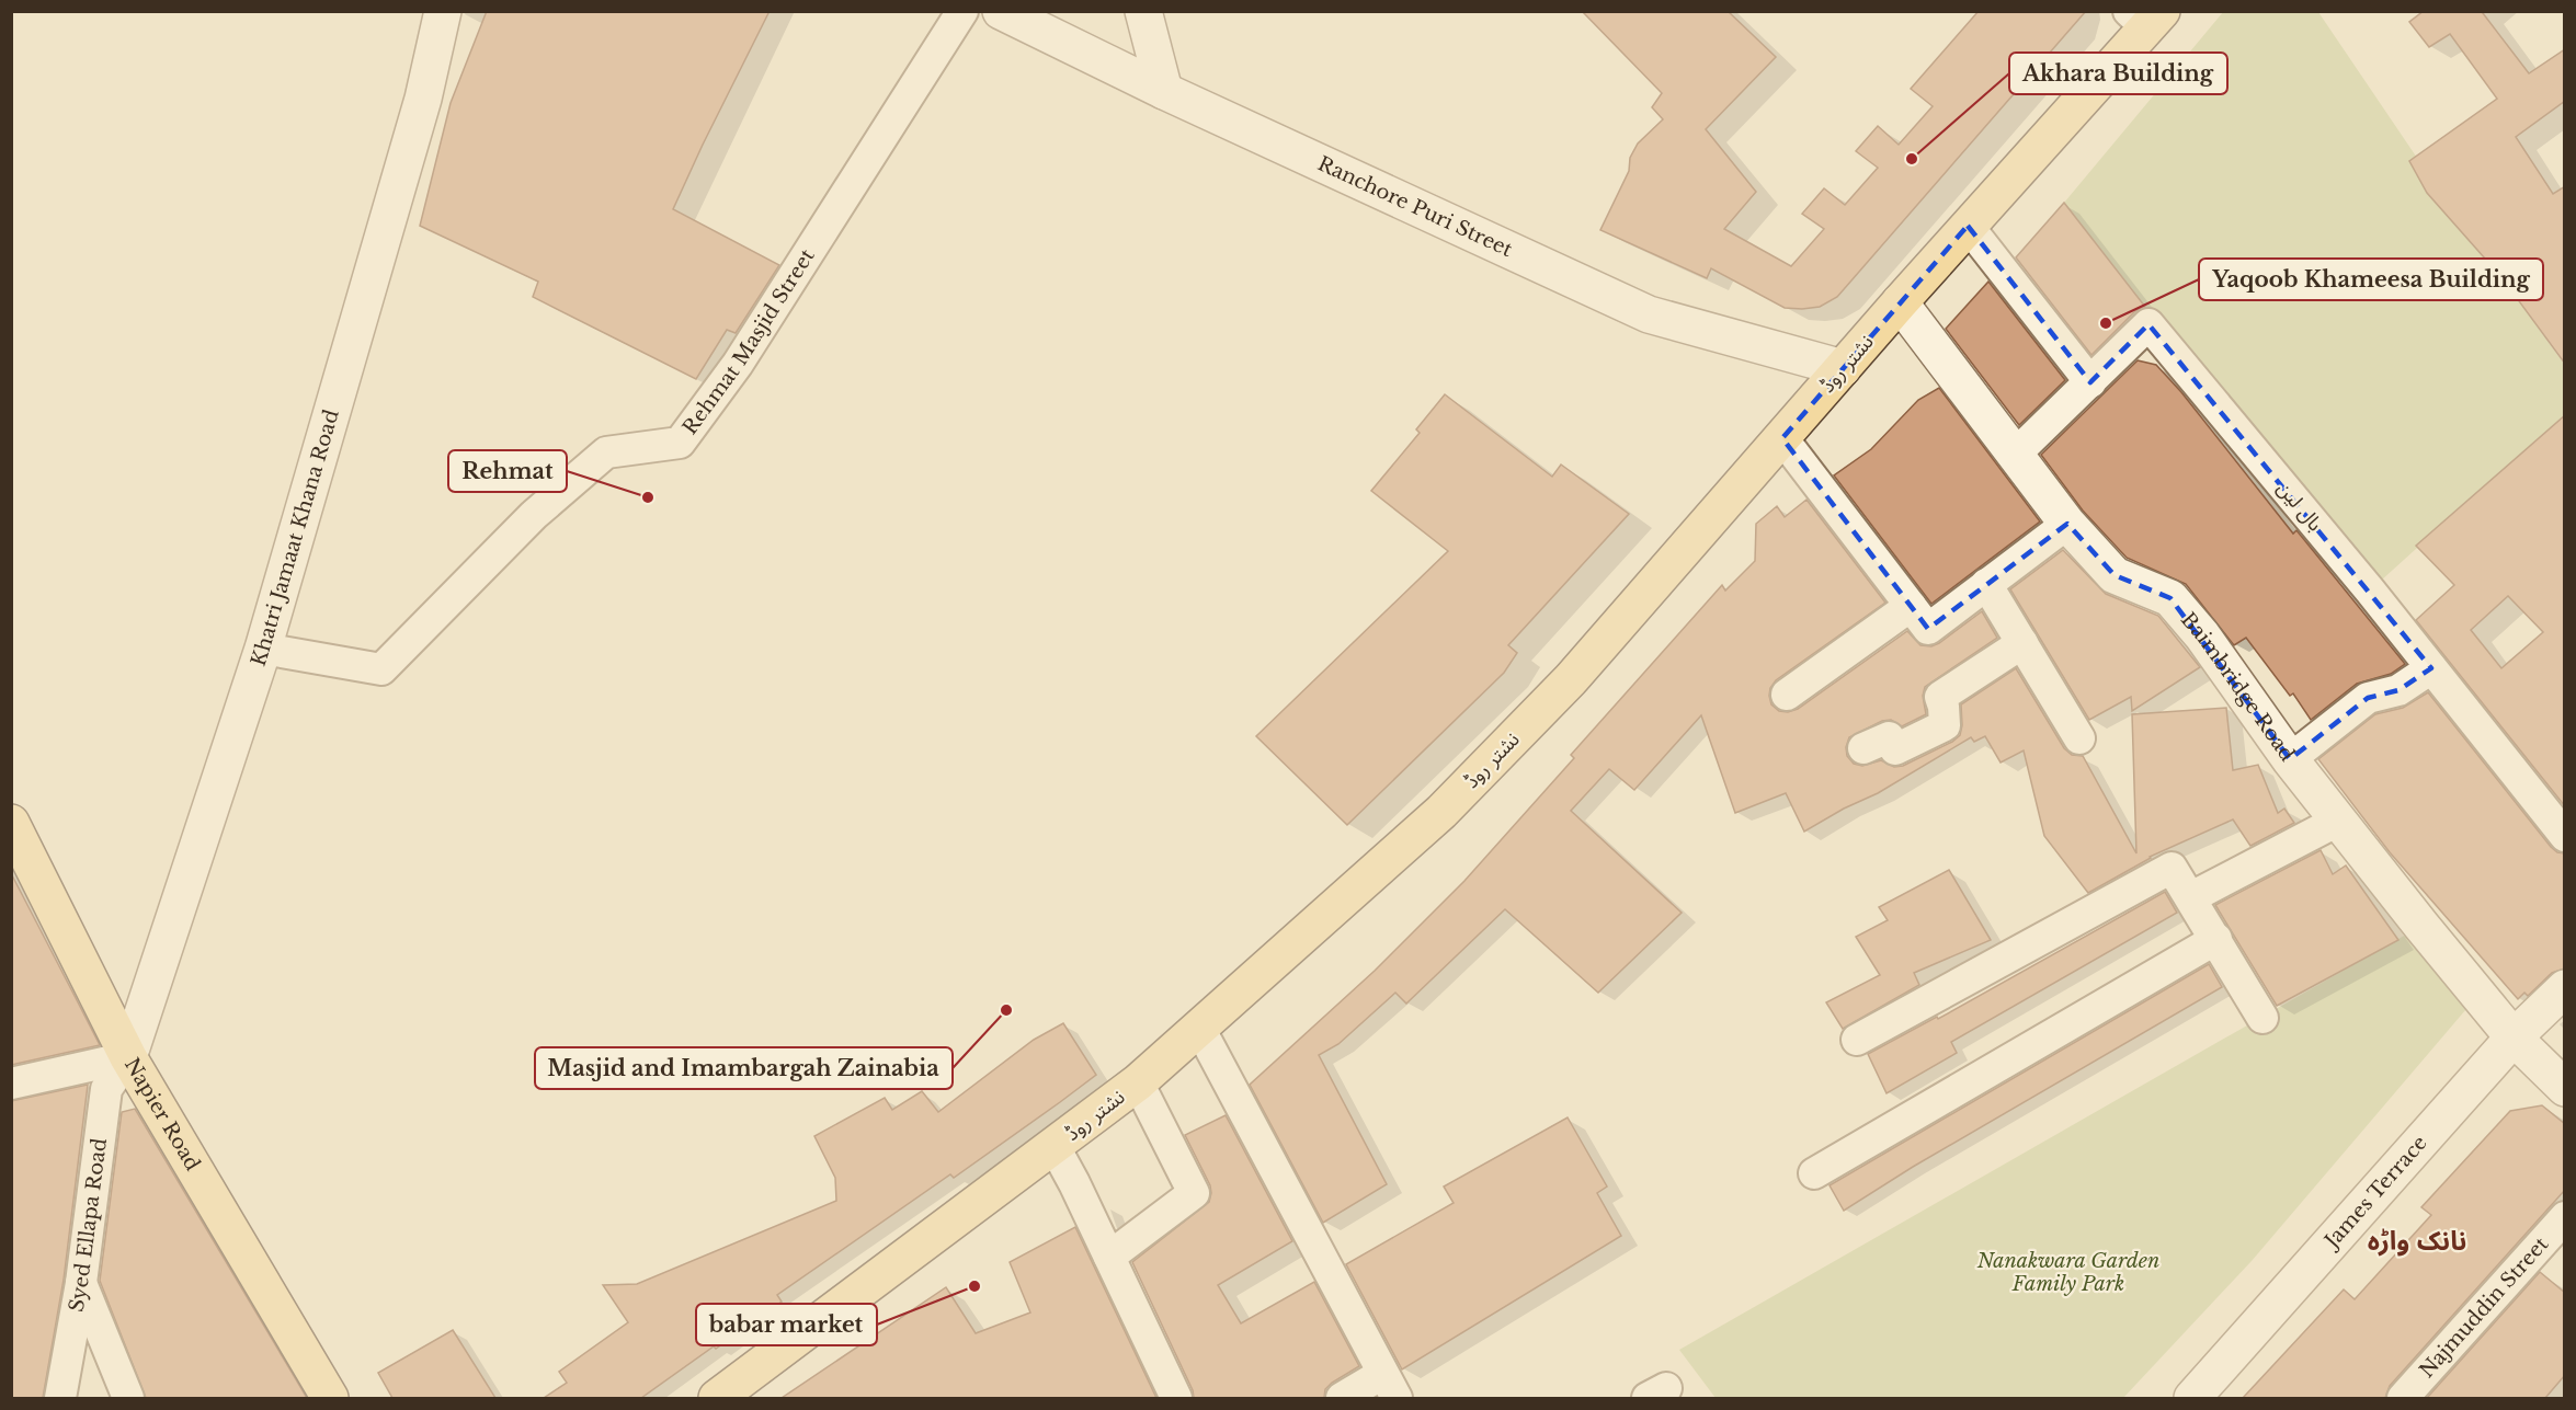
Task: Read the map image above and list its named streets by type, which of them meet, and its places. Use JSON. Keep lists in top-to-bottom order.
{
  "streets": {
    "main road": ["نشتر روڈ", "Napier Road"],
    "street": [
      "Ranchore Puri Street",
      "Rehmat Masjid Street",
      "بال لین",
      "Khatri Jamaat Khana Road",
      "Baimbridge Road",
      "James Terrace",
      "Syed Ellapa Road",
      "Najmuddin Street"
    ]
  },
  "crossings": [
    ["Ranchore Puri Street", "نشتر روڈ"],
    ["Rehmat Masjid Street", "Khatri Jamaat Khana Road"],
    ["نشتر روڈ", "Baimbridge Road"],
    ["بال لین", "Baimbridge Road"],
    ["Khatri Jamaat Khana Road", "Napier Road"],
    ["Khatri Jamaat Khana Road", "Syed Ellapa Road"],
    ["Baimbridge Road", "James Terrace"],
    ["Napier Road", "Syed Ellapa Road"]
  ],
  "districts": ["نانک واڑہ"],
  "parks": ["Nanakwara Garden Family Park"],
  "places": [
    "Akhara Building",
    "Yaqoob Khameesa Building",
    "Rehmat",
    "Masjid and Imambargah Zainabia",
    "babar market"
  ]
}
